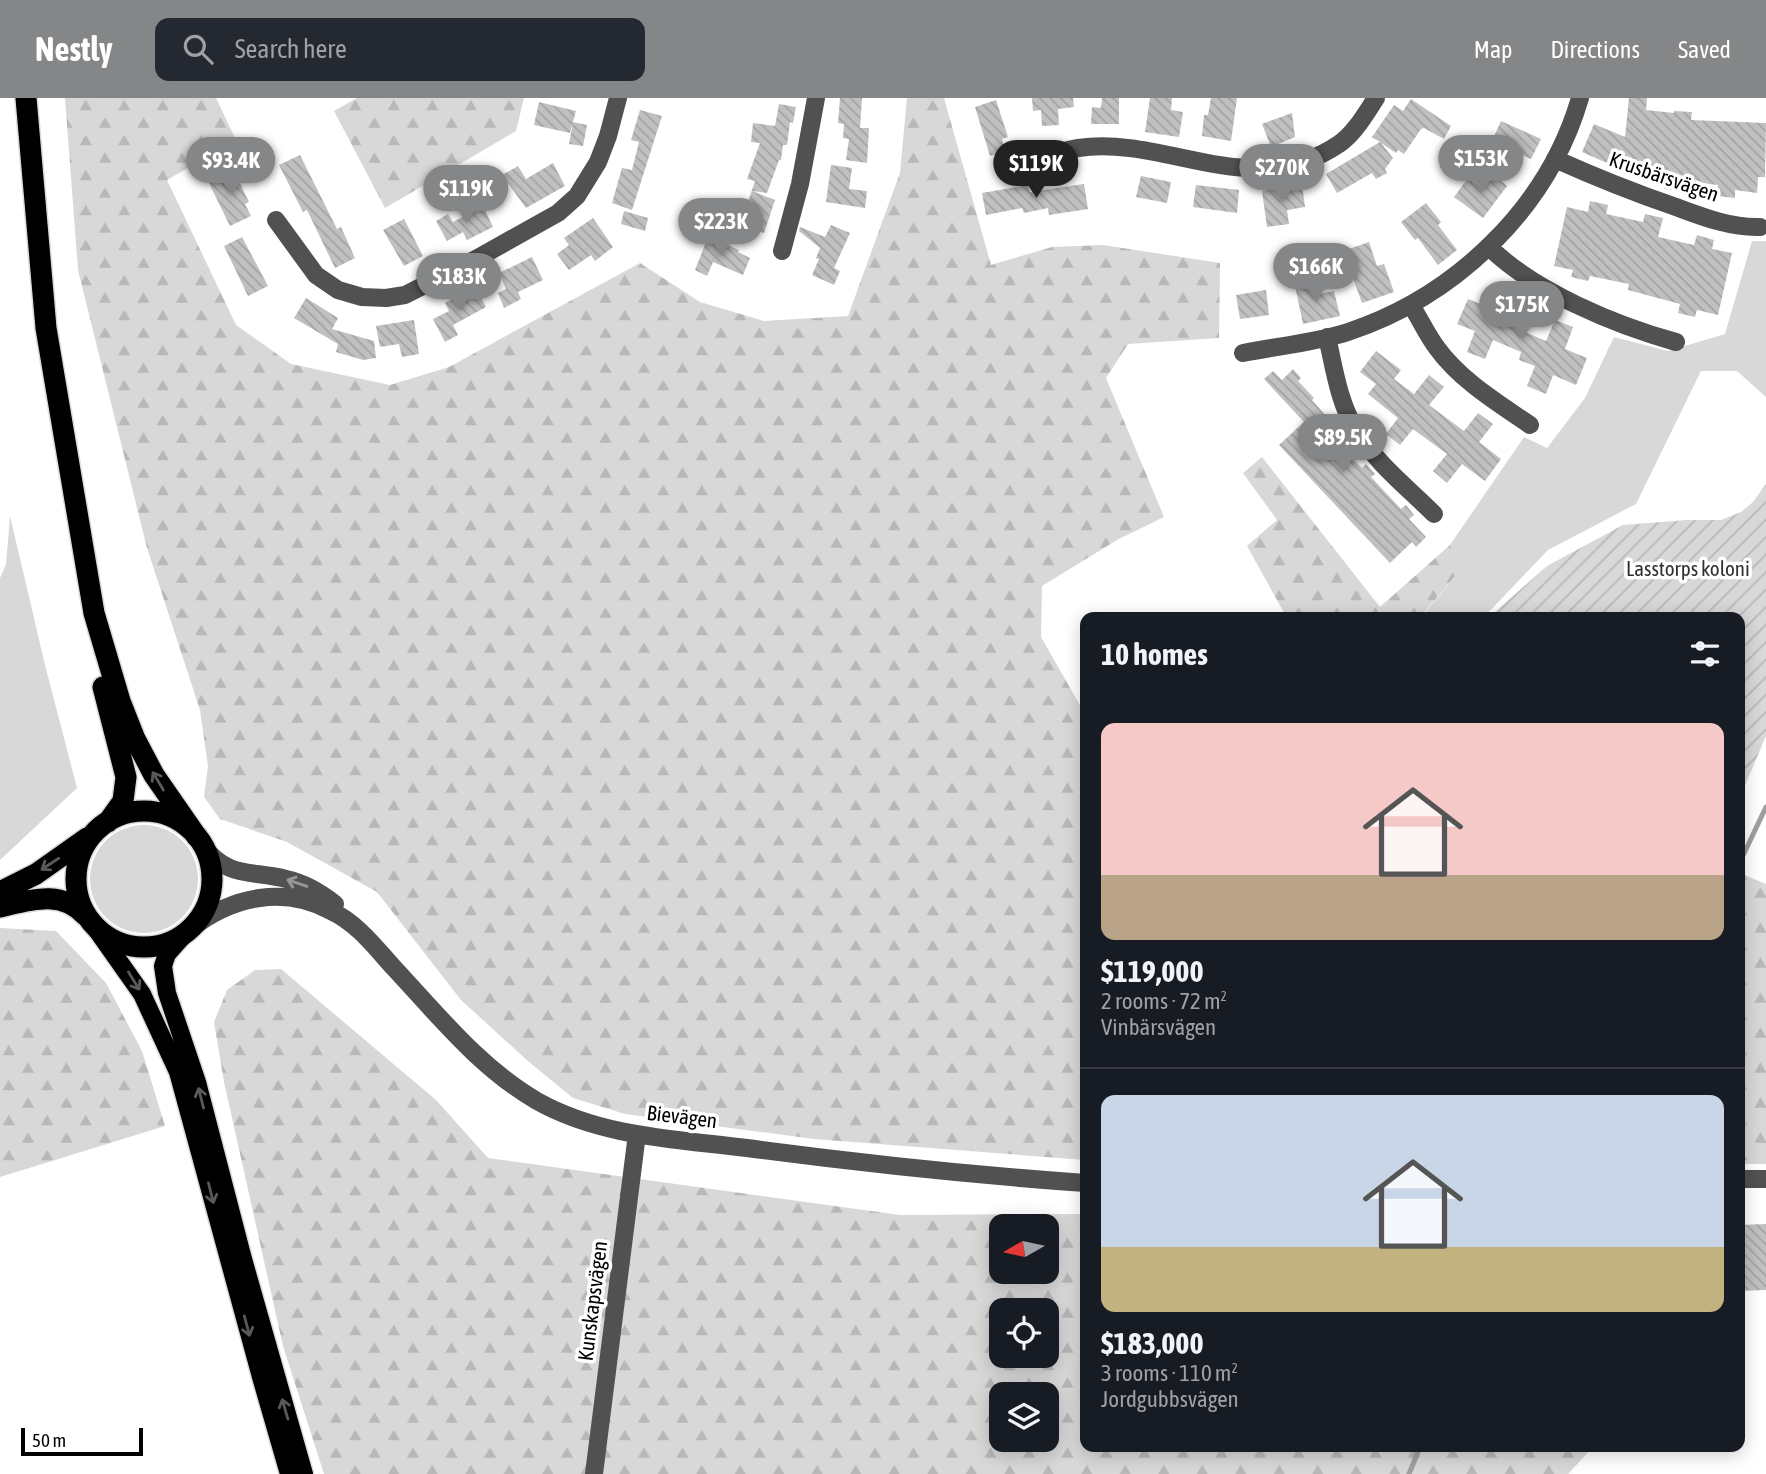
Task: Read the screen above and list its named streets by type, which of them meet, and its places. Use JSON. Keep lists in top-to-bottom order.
{
  "streets": {
    "street": ["Krusbärsvägen", "Bievägen", "Kunskapsvägen"]
  },
  "crossings": [
    ["Bievägen", "Kunskapsvägen"]
  ],
  "parks": ["Lasstorps koloni"],
  "scale_bar": "50 m",
  "north": "left",
  "page": {
    "header": "Nestly",
    "search": "Search here",
    "nav": ["Map", "Directions", "Saved"],
    "price": [
      "$153K",
      "$93.4K",
      "$119K",
      "$270K",
      "$119K",
      "$223K",
      "$166K",
      "$183K",
      "$175K",
      "$89.5K"
    ],
    "heading": "10 homes",
    "list": [
      {
        "name": "$119,000",
        "note": "2 rooms · 72 m² · Vinbärsvägen"
      },
      {
        "name": "$183,000",
        "note": "3 rooms · 110 m² · Jordgubbsvägen"
      }
    ],
    "scale": "50 m"
  }
}
